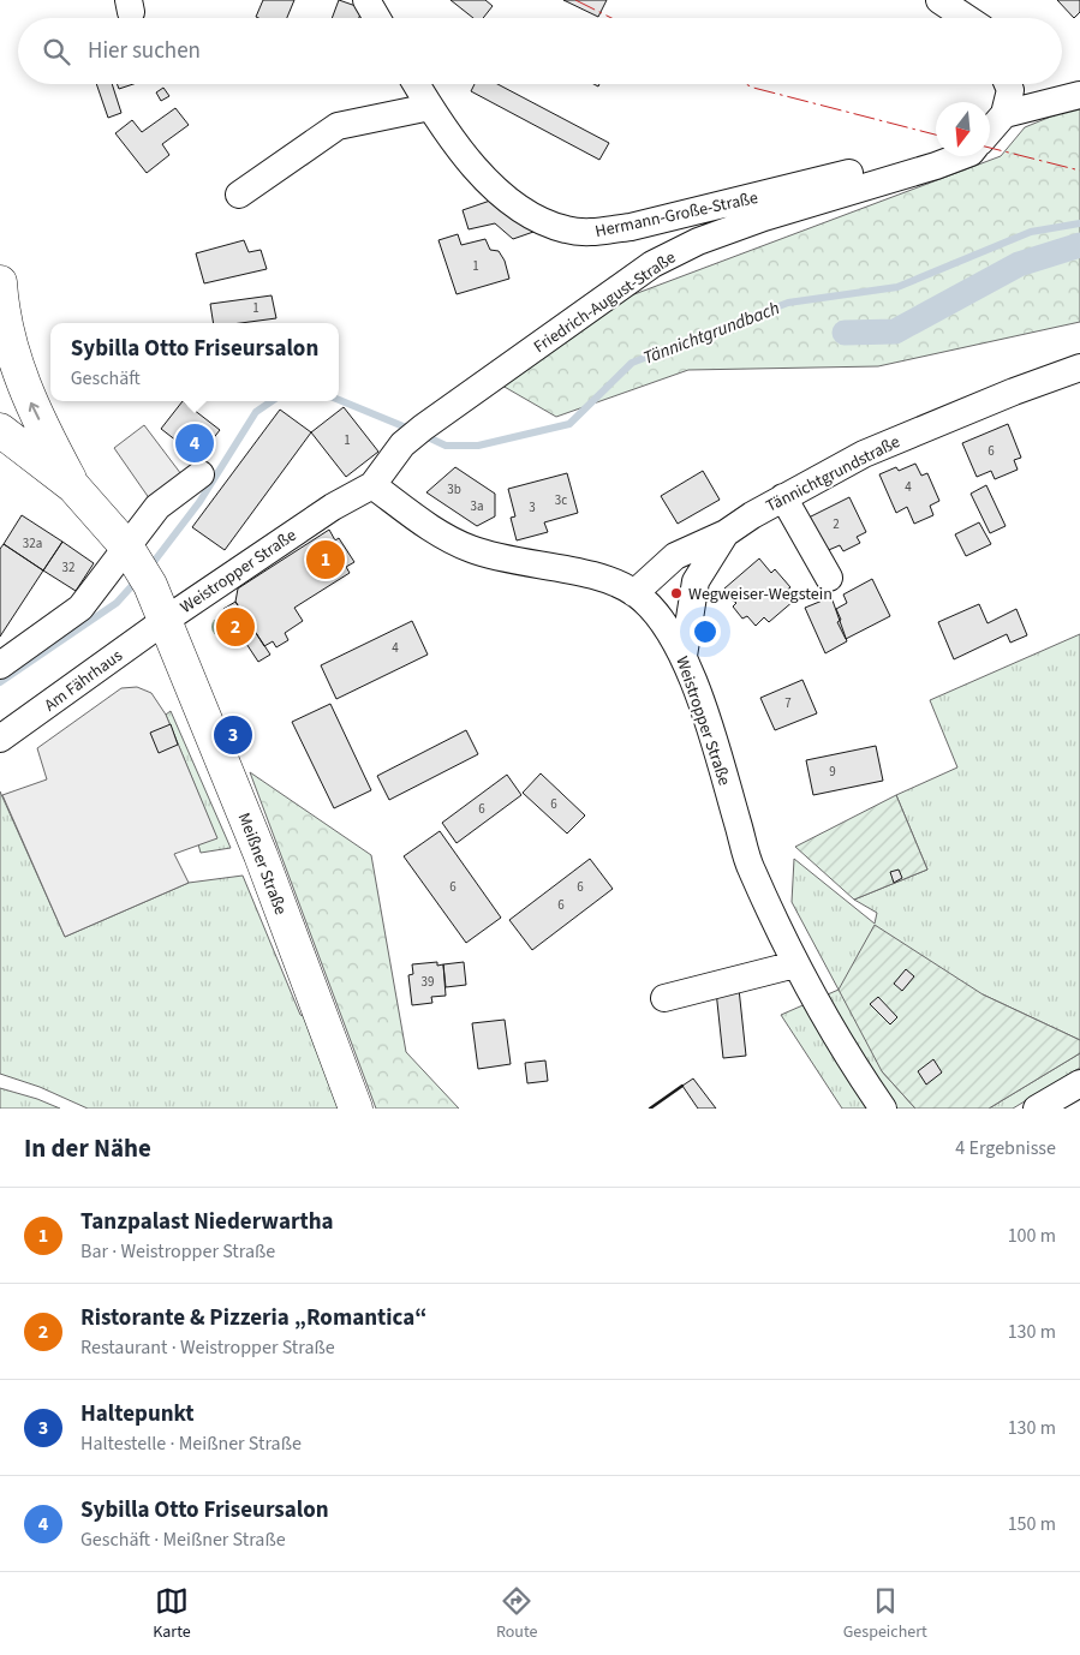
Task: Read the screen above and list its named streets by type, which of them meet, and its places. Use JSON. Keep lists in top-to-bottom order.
{
  "streets": {
    "main road": ["Meißner Straße"],
    "street": [
      "Hermann-Große-Straße",
      "Friedrich-August-Straße",
      "Tännichtgrundstraße",
      "Weistropper Straße",
      "Am Fährhaus"
    ]
  },
  "crossings": [
    ["Hermann-Große-Straße", "Friedrich-August-Straße"],
    ["Friedrich-August-Straße", "Weistropper Straße"],
    ["Tännichtgrundstraße", "Weistropper Straße"],
    ["Weistropper Straße", "Am Fährhaus"],
    ["Weistropper Straße", "Meißner Straße"],
    ["Am Fährhaus", "Meißner Straße"]
  ],
  "water": ["Tännichtgrundbach"],
  "places": ["Wegweiser-Wegstein"],
  "house_numbers": [
    "1",
    "1",
    "1",
    "6",
    "4",
    "3b",
    "3c",
    "3a",
    "3",
    "2",
    "32a",
    "32",
    "4",
    "7",
    "9",
    "6",
    "6",
    "6",
    "6",
    "6",
    "39"
  ],
  "north": "bottom",
  "page": {
    "search": "Hier suchen",
    "popup": ["Sybilla Otto Friseursalon", "Geschäft"],
    "pins": [
      "4",
      "1",
      "2",
      "3"
    ],
    "heading": ["In der Nähe", "4 Ergebnisse"],
    "list": [
      {
        "mark": "1",
        "name": "Tanzpalast Niederwartha",
        "note": "Bar · Weistropper Straße",
        "value": "100 m"
      },
      {
        "mark": "2",
        "name": "Ristorante & Pizzeria „Romantica“",
        "note": "Restaurant · Weistropper Straße",
        "value": "130 m"
      },
      {
        "mark": "3",
        "name": "Haltepunkt",
        "note": "Haltestelle · Meißner Straße",
        "value": "130 m"
      },
      {
        "mark": "4",
        "name": "Sybilla Otto Friseursalon",
        "note": "Geschäft · Meißner Straße",
        "value": "150 m"
      }
    ],
    "nav": ["Karte", "Route", "Gespeichert"]
  }
}
